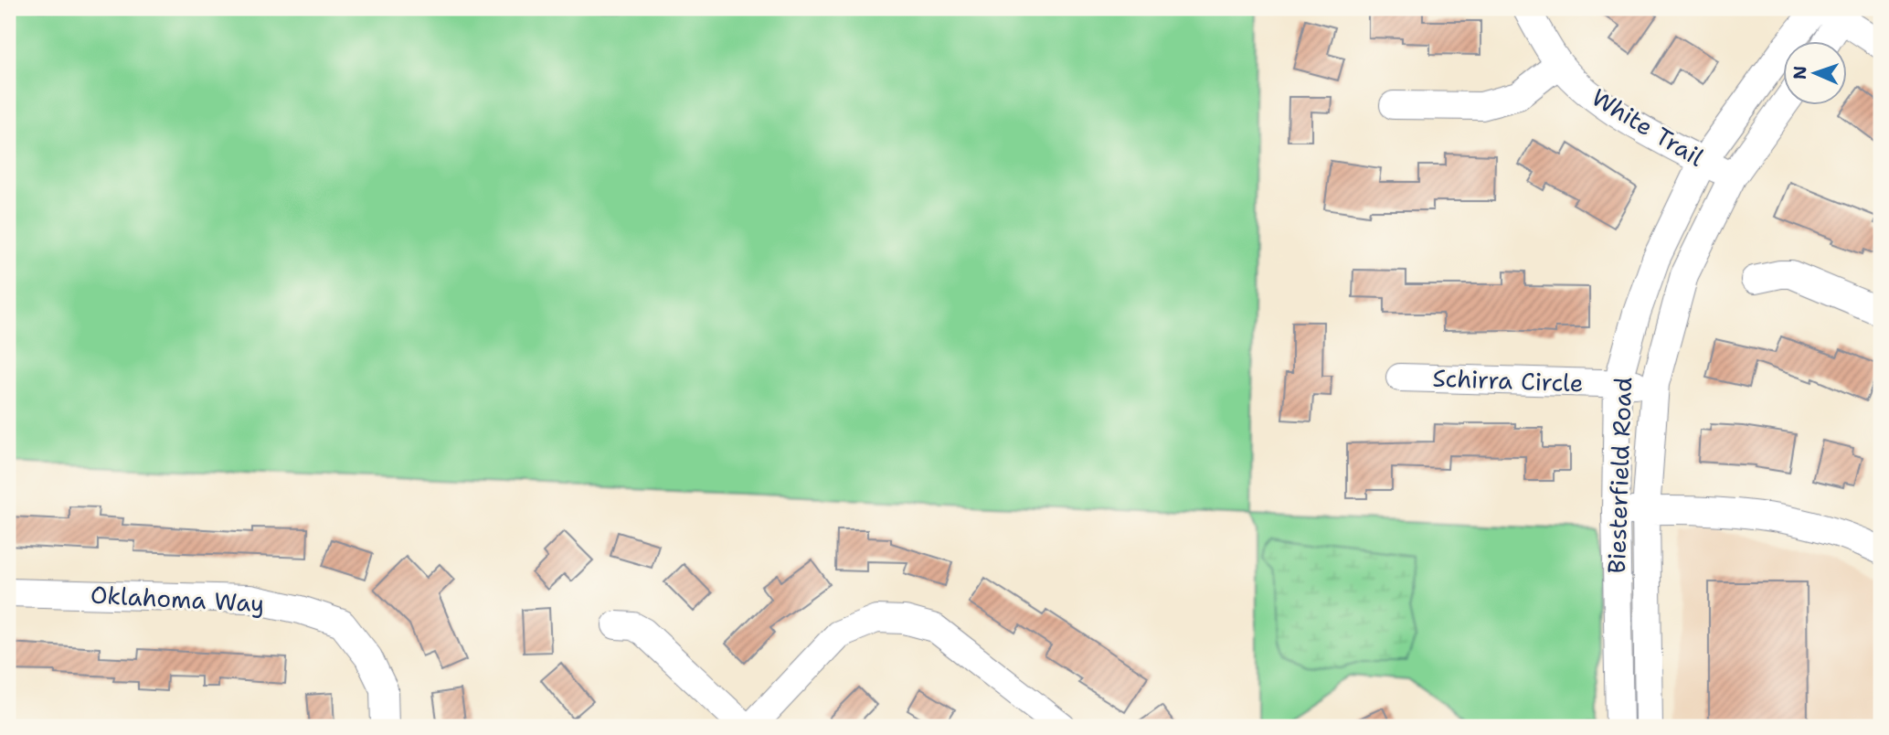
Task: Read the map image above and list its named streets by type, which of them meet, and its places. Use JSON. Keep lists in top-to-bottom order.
{
  "streets": {
    "street": [
      "White Trail",
      "Schirra Circle",
      "Biesterfield Road",
      "Oklahoma Way"
    ]
  },
  "crossings": [
    ["White Trail", "Biesterfield Road"],
    ["Schirra Circle", "Biesterfield Road"]
  ],
  "north": "left"
}
